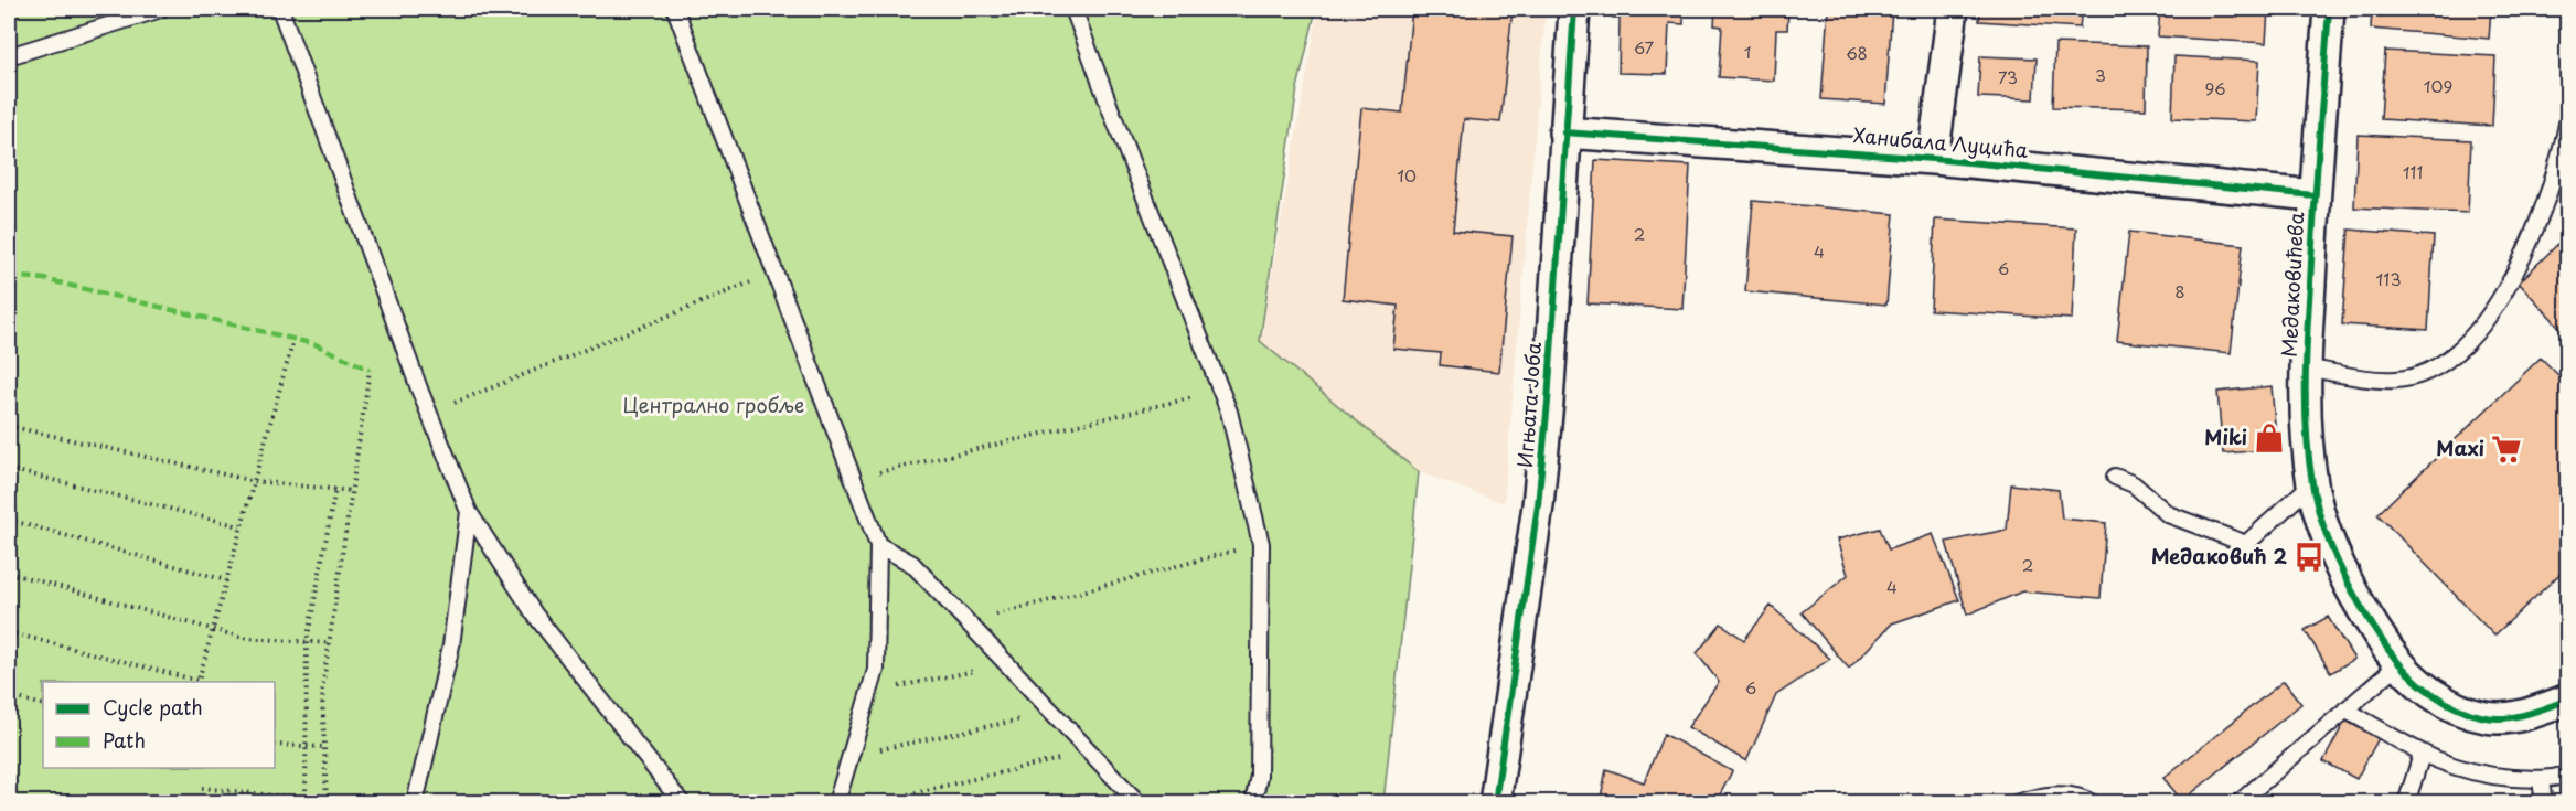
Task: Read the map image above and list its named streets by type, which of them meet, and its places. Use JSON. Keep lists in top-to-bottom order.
{
  "streets": {
    "street": ["Ханибала Луцића", "Медаковићева", "Игњата Јоба"]
  },
  "crossings": [
    ["Ханибала Луцића", "Медаковићева"],
    ["Ханибала Луцића", "Игњата Јоба"]
  ],
  "parks": ["Централно гробље"],
  "places": {
    "shop": ["Miki"],
    "supermarket": ["Maxi"],
    "bus stop": ["Медаковић 2"]
  },
  "house_numbers": [
    "67",
    "1",
    "68",
    "3",
    "73",
    "109",
    "96",
    "111",
    "10",
    "2",
    "4",
    "6",
    "113",
    "8",
    "2",
    "4",
    "6"
  ],
  "legend": ["Cycle path", "Path"]
}
